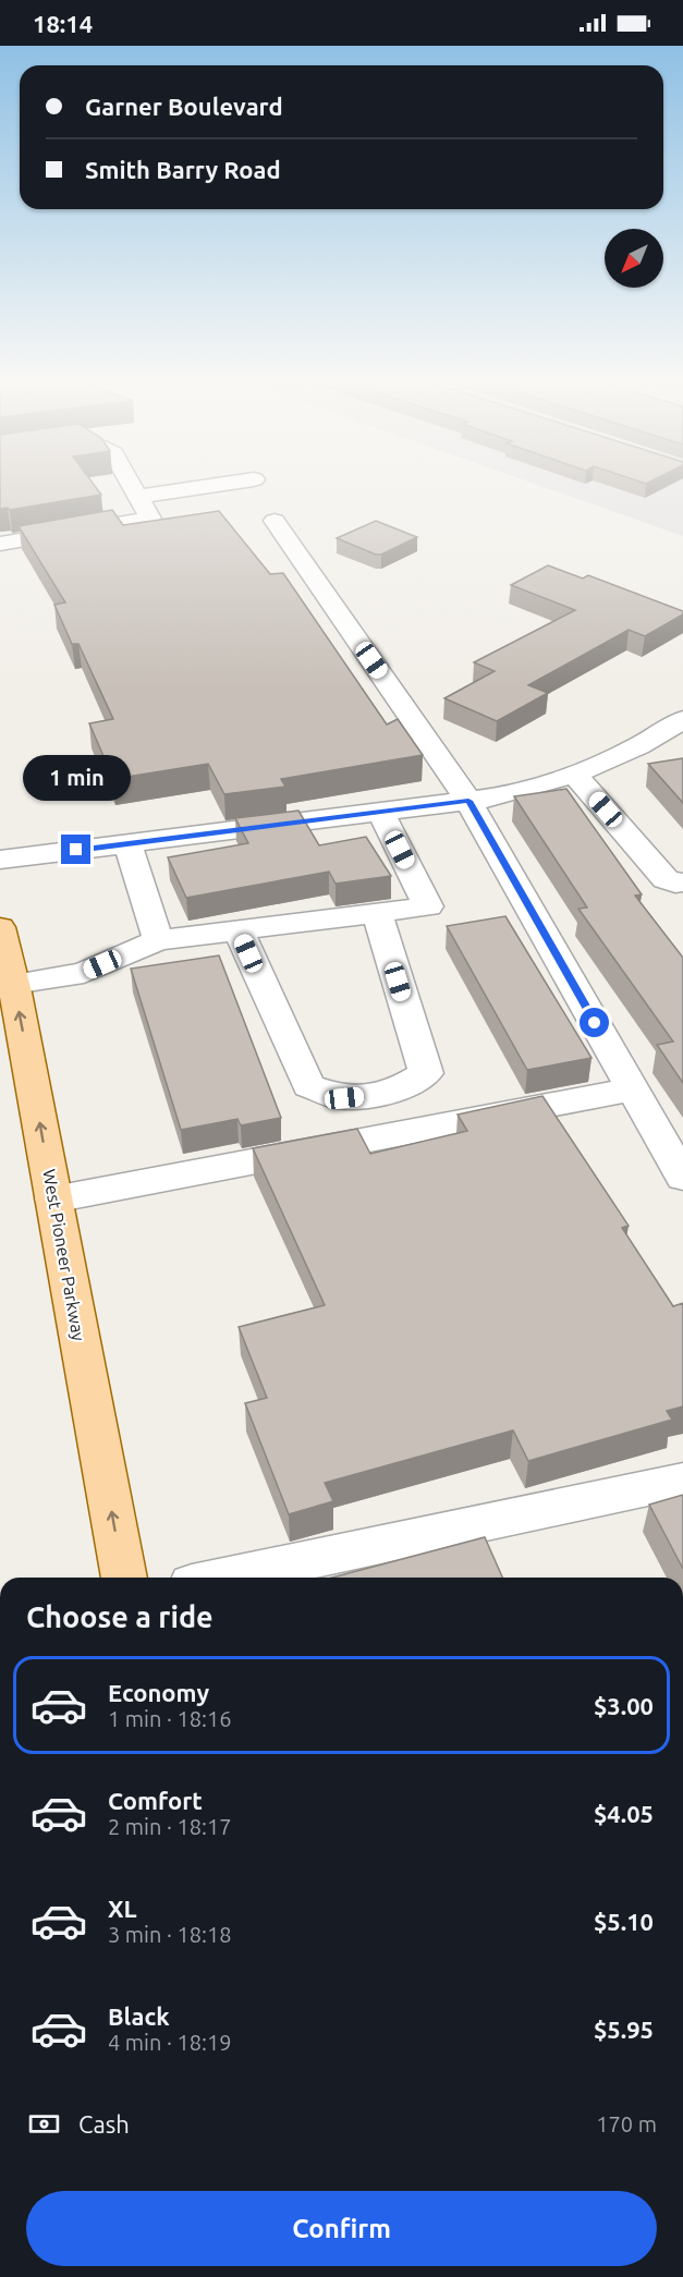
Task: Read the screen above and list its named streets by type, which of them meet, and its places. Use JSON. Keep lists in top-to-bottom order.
{
  "streets": {
    "main road": ["West Pioneer Parkway"]
  },
  "one_way": ["West Pioneer Parkway"],
  "north": "bottom left",
  "page": {
    "status": "18:14",
    "banner": ["Garner Boulevard", "Smith Barry Road"],
    "bubble": "1 min",
    "heading": "Choose a ride",
    "list": [
      {
        "name": "Economy",
        "note": "1 min · 18:16",
        "value": "$3.00"
      },
      {
        "name": "Comfort",
        "note": "2 min · 18:17",
        "value": "$4.05"
      },
      {
        "name": "XL",
        "note": "3 min · 18:18",
        "value": "$5.10"
      },
      {
        "name": "Black",
        "note": "4 min · 18:19",
        "value": "$5.95"
      }
    ],
    "pay": ["Cash", "170 m"],
    "buttons": "Confirm"
  }
}
